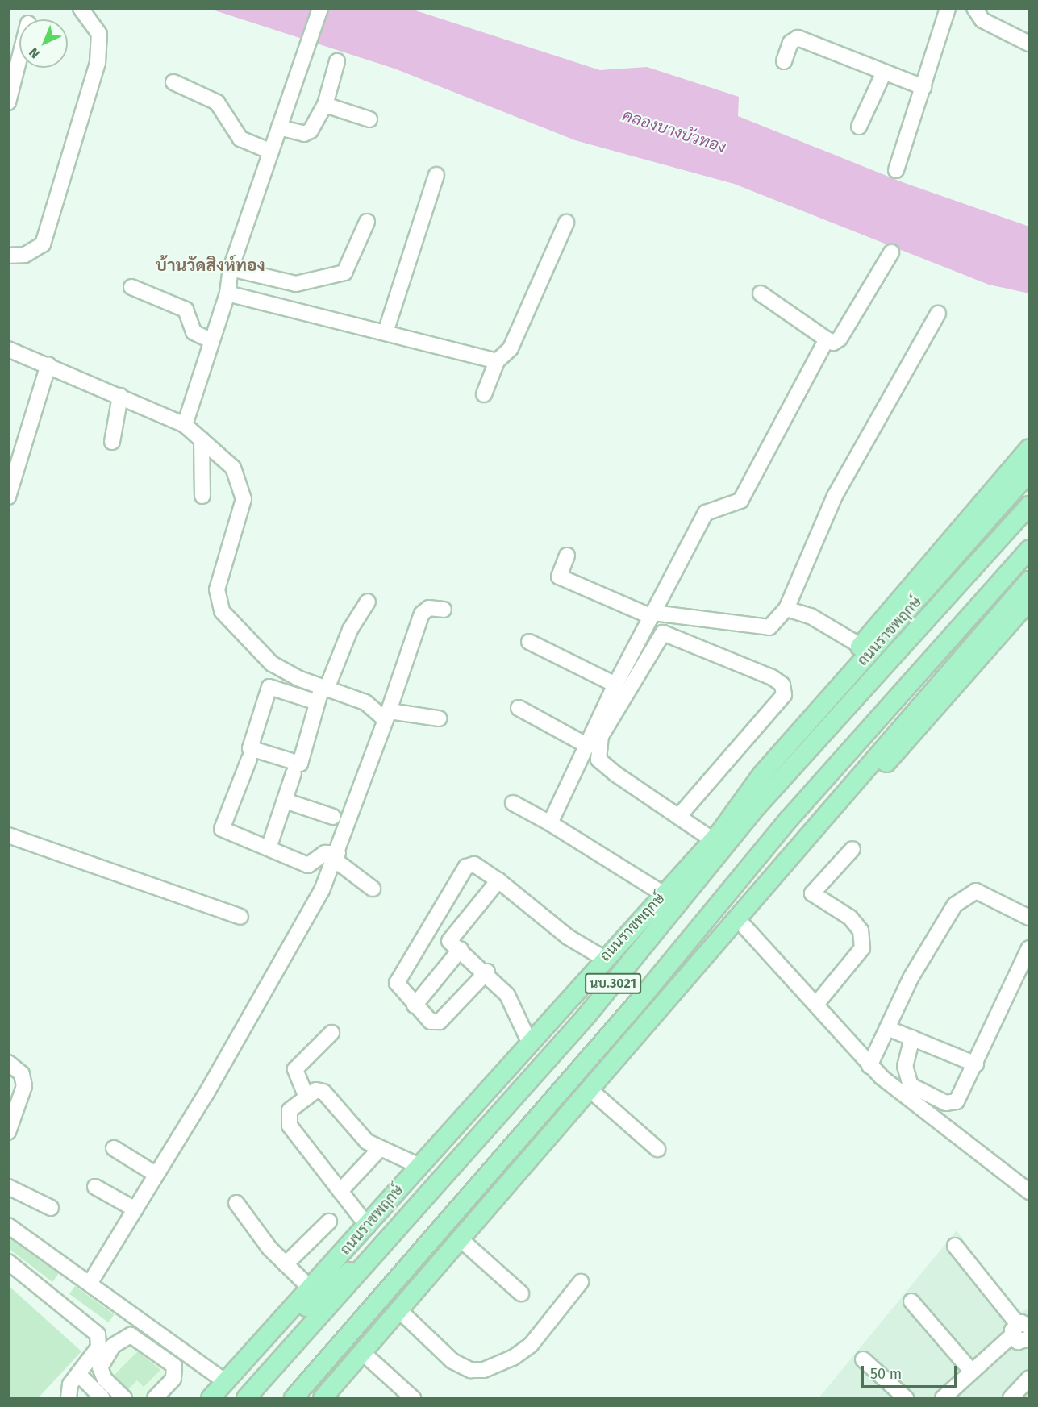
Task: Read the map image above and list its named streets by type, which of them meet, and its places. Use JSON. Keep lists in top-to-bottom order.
{
  "streets": {
    "main road": ["ถนนราชพฤกษ์", "นบ.3021"]
  },
  "districts": ["บ้านวัดสิงห์ทอง"],
  "water": ["คลองบางบัวทอง"],
  "scale_bar": "50 m",
  "north": "bottom left"
}
